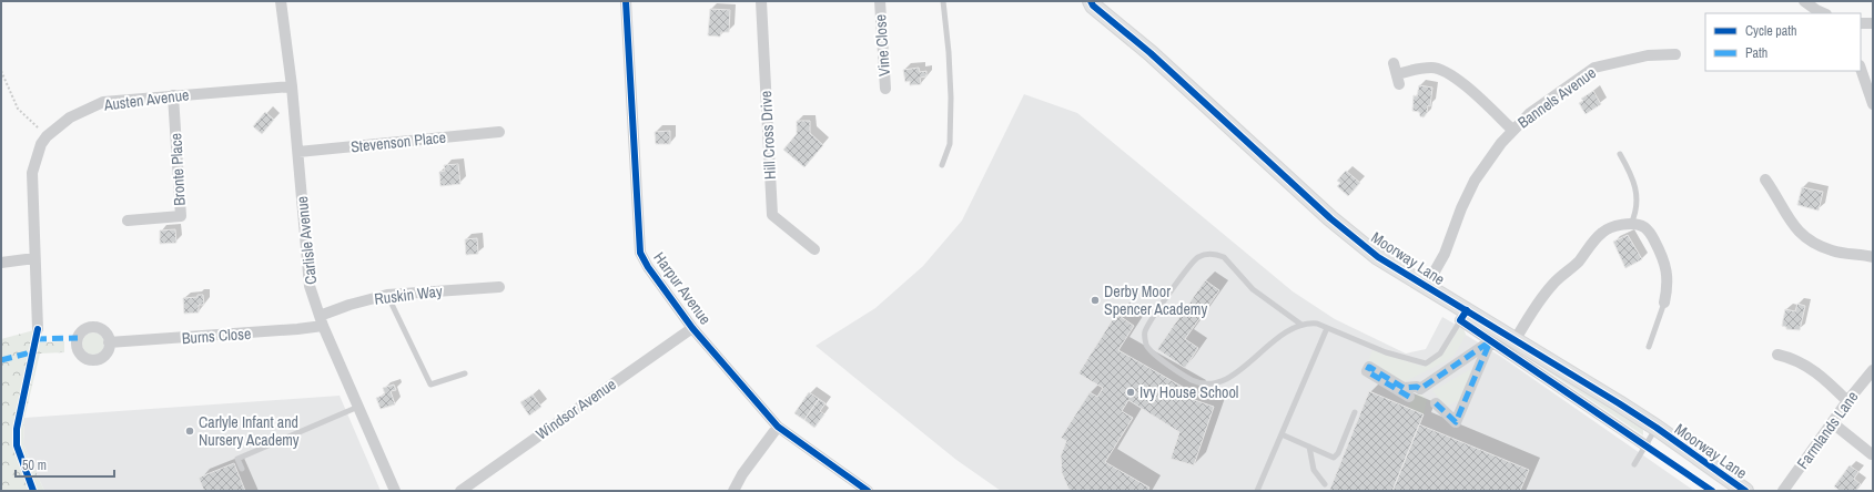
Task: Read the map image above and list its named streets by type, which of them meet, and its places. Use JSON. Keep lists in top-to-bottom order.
{
  "streets": {
    "street": [
      "Vine Close",
      "Bannels Avenue",
      "Austen Avenue",
      "Hill Cross Drive",
      "Stevenson Place",
      "Bronte Place",
      "Carlisle Avenue",
      "Moorway Lane",
      "Harpur Avenue",
      "Ruskin Way",
      "Burns Close",
      "Windsor Avenue",
      "Farmlands Lane"
    ]
  },
  "crossings": [
    ["Bannels Avenue", "Moorway Lane"],
    ["Austen Avenue", "Bronte Place"],
    ["Austen Avenue", "Carlisle Avenue"],
    ["Stevenson Place", "Carlisle Avenue"],
    ["Carlisle Avenue", "Ruskin Way"],
    ["Carlisle Avenue", "Burns Close"],
    ["Harpur Avenue", "Windsor Avenue"],
    ["Ruskin Way", "Burns Close"]
  ],
  "places": ["Derby Moor Spencer Academy", "Ivy House School", "Carlyle Infant and Nursery Academy"],
  "legend": ["Cycle path", "Path"],
  "scale_bar": "50 m"
}
